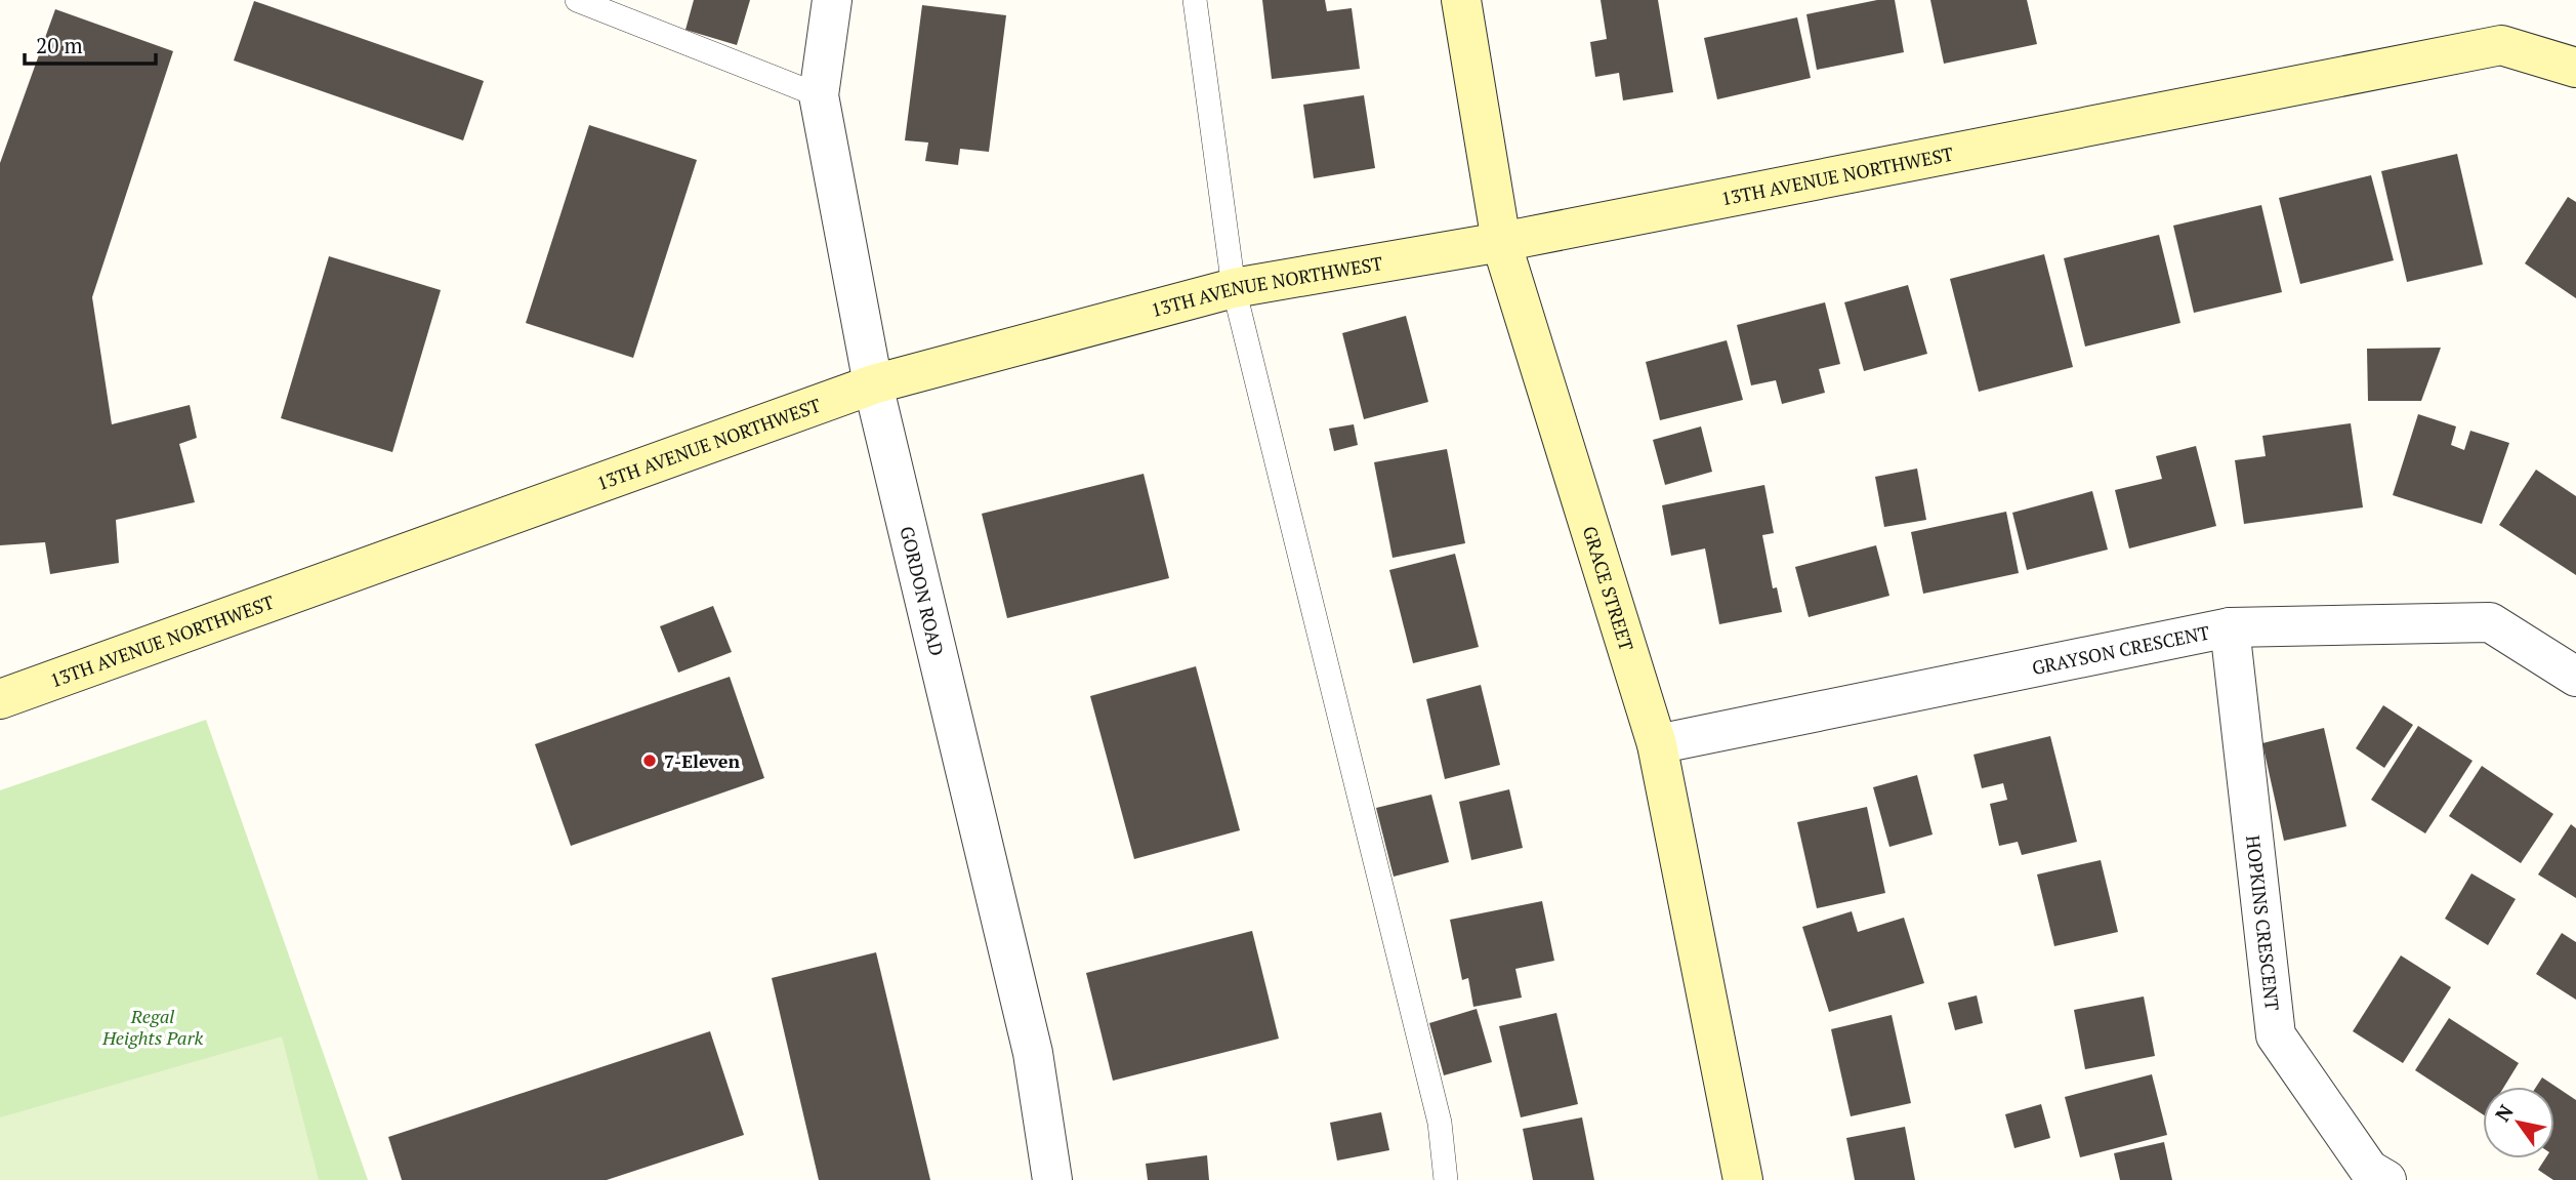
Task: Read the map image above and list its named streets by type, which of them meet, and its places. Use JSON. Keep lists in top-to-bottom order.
{
  "streets": {
    "street": [
      "13TH AVENUE NORTHWEST",
      "GRACE STREET",
      "GORDON ROAD",
      "GRAYSON CRESCENT",
      "HOPKINS CRESCENT"
    ]
  },
  "crossings": [
    ["13TH AVENUE NORTHWEST", "GRACE STREET"],
    ["13TH AVENUE NORTHWEST", "GORDON ROAD"],
    ["GRACE STREET", "GRAYSON CRESCENT"],
    ["GRAYSON CRESCENT", "HOPKINS CRESCENT"]
  ],
  "parks": ["Regal Heights Park"],
  "places": ["7-Eleven"],
  "scale_bar": "20 m",
  "north": "top left"
}
